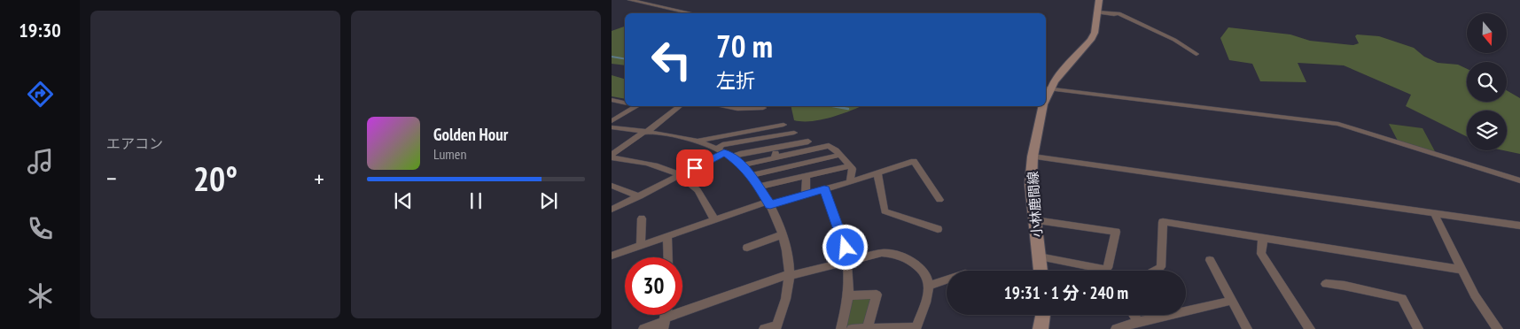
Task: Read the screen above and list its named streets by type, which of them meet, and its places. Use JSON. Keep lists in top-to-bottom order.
{
  "streets": {
    "main road": ["小林鹿間線"]
  },
  "north": "bottom",
  "page": {
    "tabs": "19:30",
    "tile": "エアコン",
    "turn": ["70 m", "左折"],
    "song": ["Golden Hour", "Lumen"],
    "heat": ["−", "20°", "+"],
    "limit": "30",
    "trip": "19:31 · 1 分 · 240 m"
  }
}
